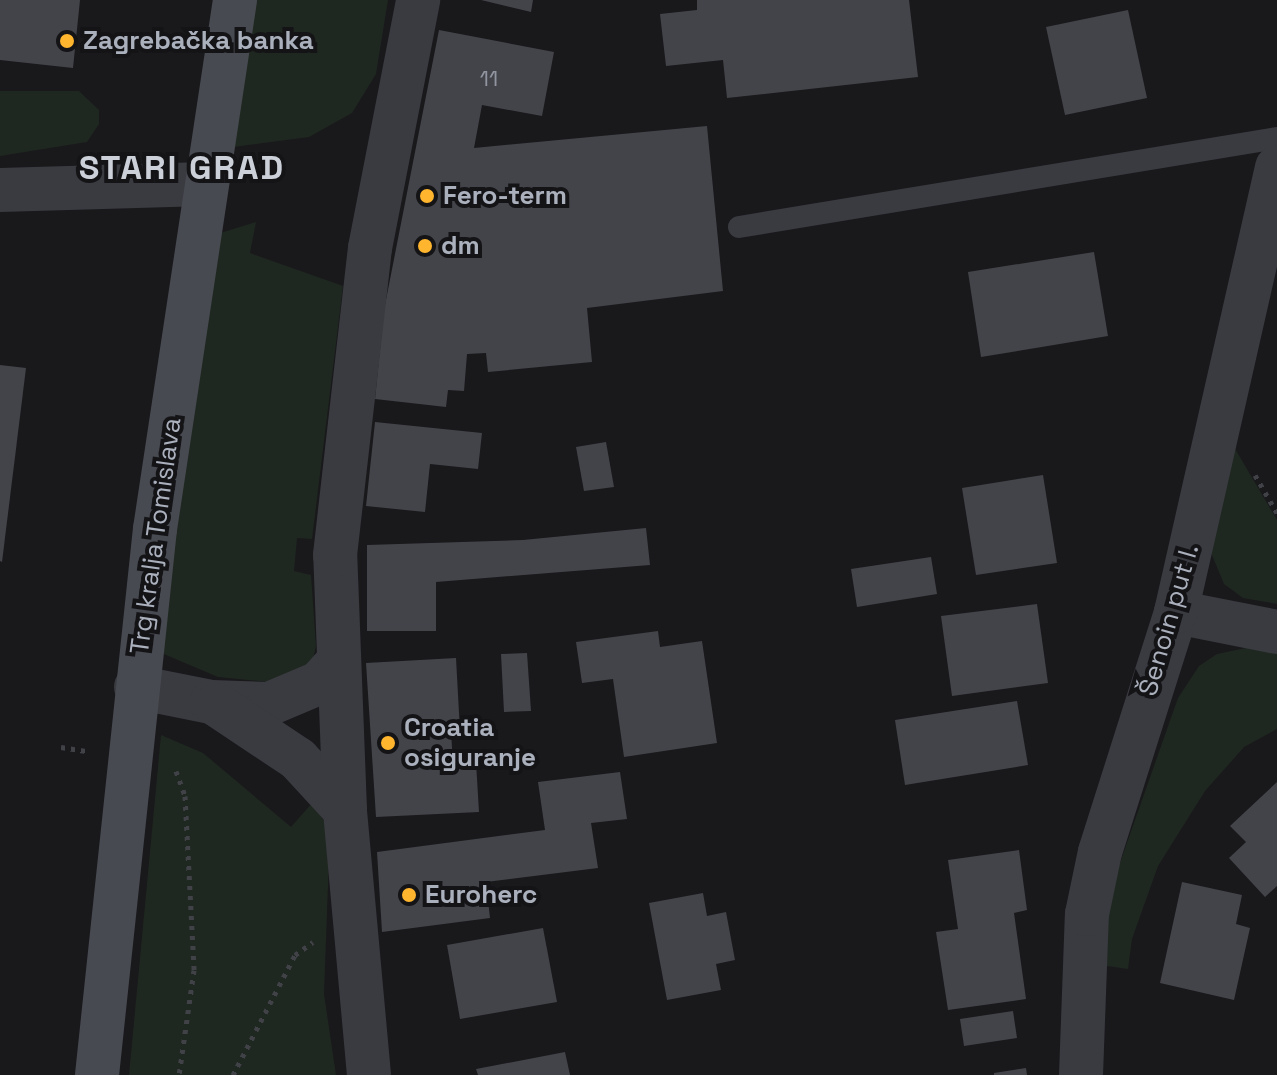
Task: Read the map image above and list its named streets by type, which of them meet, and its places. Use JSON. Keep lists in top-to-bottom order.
{
  "streets": {
    "main road": ["Trg kralja Tomislava"],
    "street": ["Šenoin put I."]
  },
  "districts": ["STARI GRAD"],
  "places": [
    "Zagrebačka banka",
    "Fero-term",
    "dm",
    "Croatia osiguranje",
    "Euroherc"
  ],
  "house_numbers": ["11"]
}
